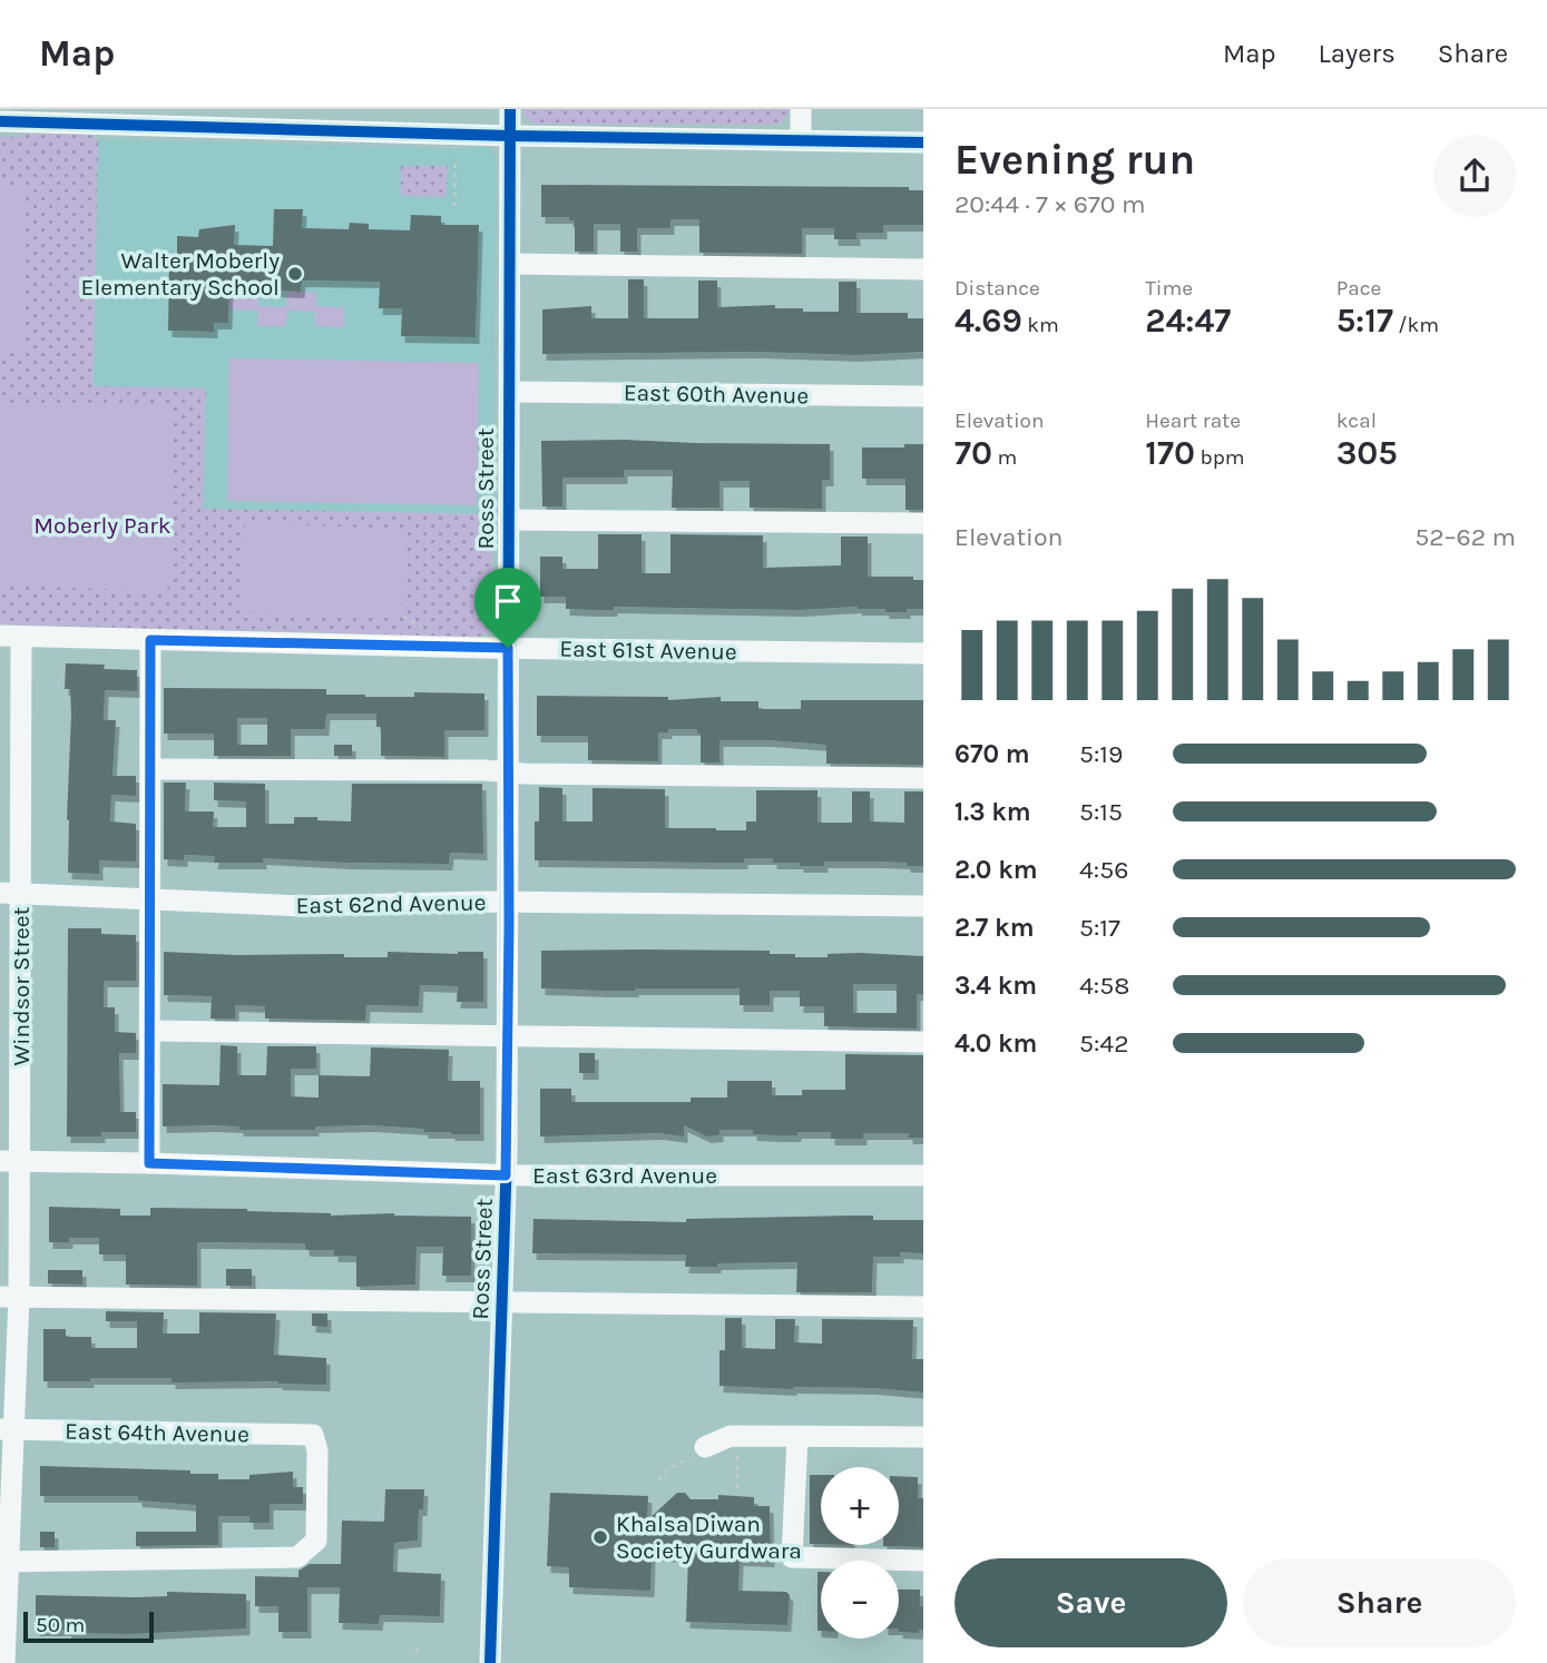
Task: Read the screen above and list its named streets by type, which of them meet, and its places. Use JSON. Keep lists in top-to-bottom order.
{
  "streets": {
    "street": [
      "East 60th Avenue",
      "Ross Street",
      "East 61st Avenue",
      "East 62nd Avenue",
      "Windsor Street",
      "East 63rd Avenue",
      "East 64th Avenue"
    ]
  },
  "crossings": [
    ["East 60th Avenue", "Ross Street"],
    ["Ross Street", "East 61st Avenue"],
    ["Ross Street", "East 62nd Avenue"],
    ["Ross Street", "East 63rd Avenue"],
    ["East 61st Avenue", "Windsor Street"],
    ["East 62nd Avenue", "Windsor Street"],
    ["Windsor Street", "East 63rd Avenue"],
    ["Windsor Street", "East 64th Avenue"]
  ],
  "parks": ["Moberly Park"],
  "places": ["Walter Moberly Elementary School", "Khalsa Diwan Society Gurdwara"],
  "scale_bar": "50 m",
  "page": {
    "header": "Map",
    "nav": ["Map", "Layers", "Share"],
    "heading": ["Evening run", "20:44 · 7 × 670 m"],
    "stats": [
      ["Distance", "4.69 km"],
      ["Time", "24:47"],
      ["Pace", "5:17 /km"],
      ["Elevation", "70 m"],
      ["Heart rate", "170 bpm"],
      ["kcal", "305"]
    ],
    "chart": ["Elevation", "52–62 m"],
    "list": [
      {
        "name": "670 m",
        "note": "5:19"
      },
      {
        "name": "1.3 km",
        "note": "5:15"
      },
      {
        "name": "2.0 km",
        "note": "4:56"
      },
      {
        "name": "2.7 km",
        "note": "5:17"
      },
      {
        "name": "3.4 km",
        "note": "4:58"
      },
      {
        "name": "4.0 km",
        "note": "5:42"
      }
    ],
    "map_buttons": ["+", "−"],
    "buttons": ["Save", "Share"],
    "scale": "50 m"
  }
}
